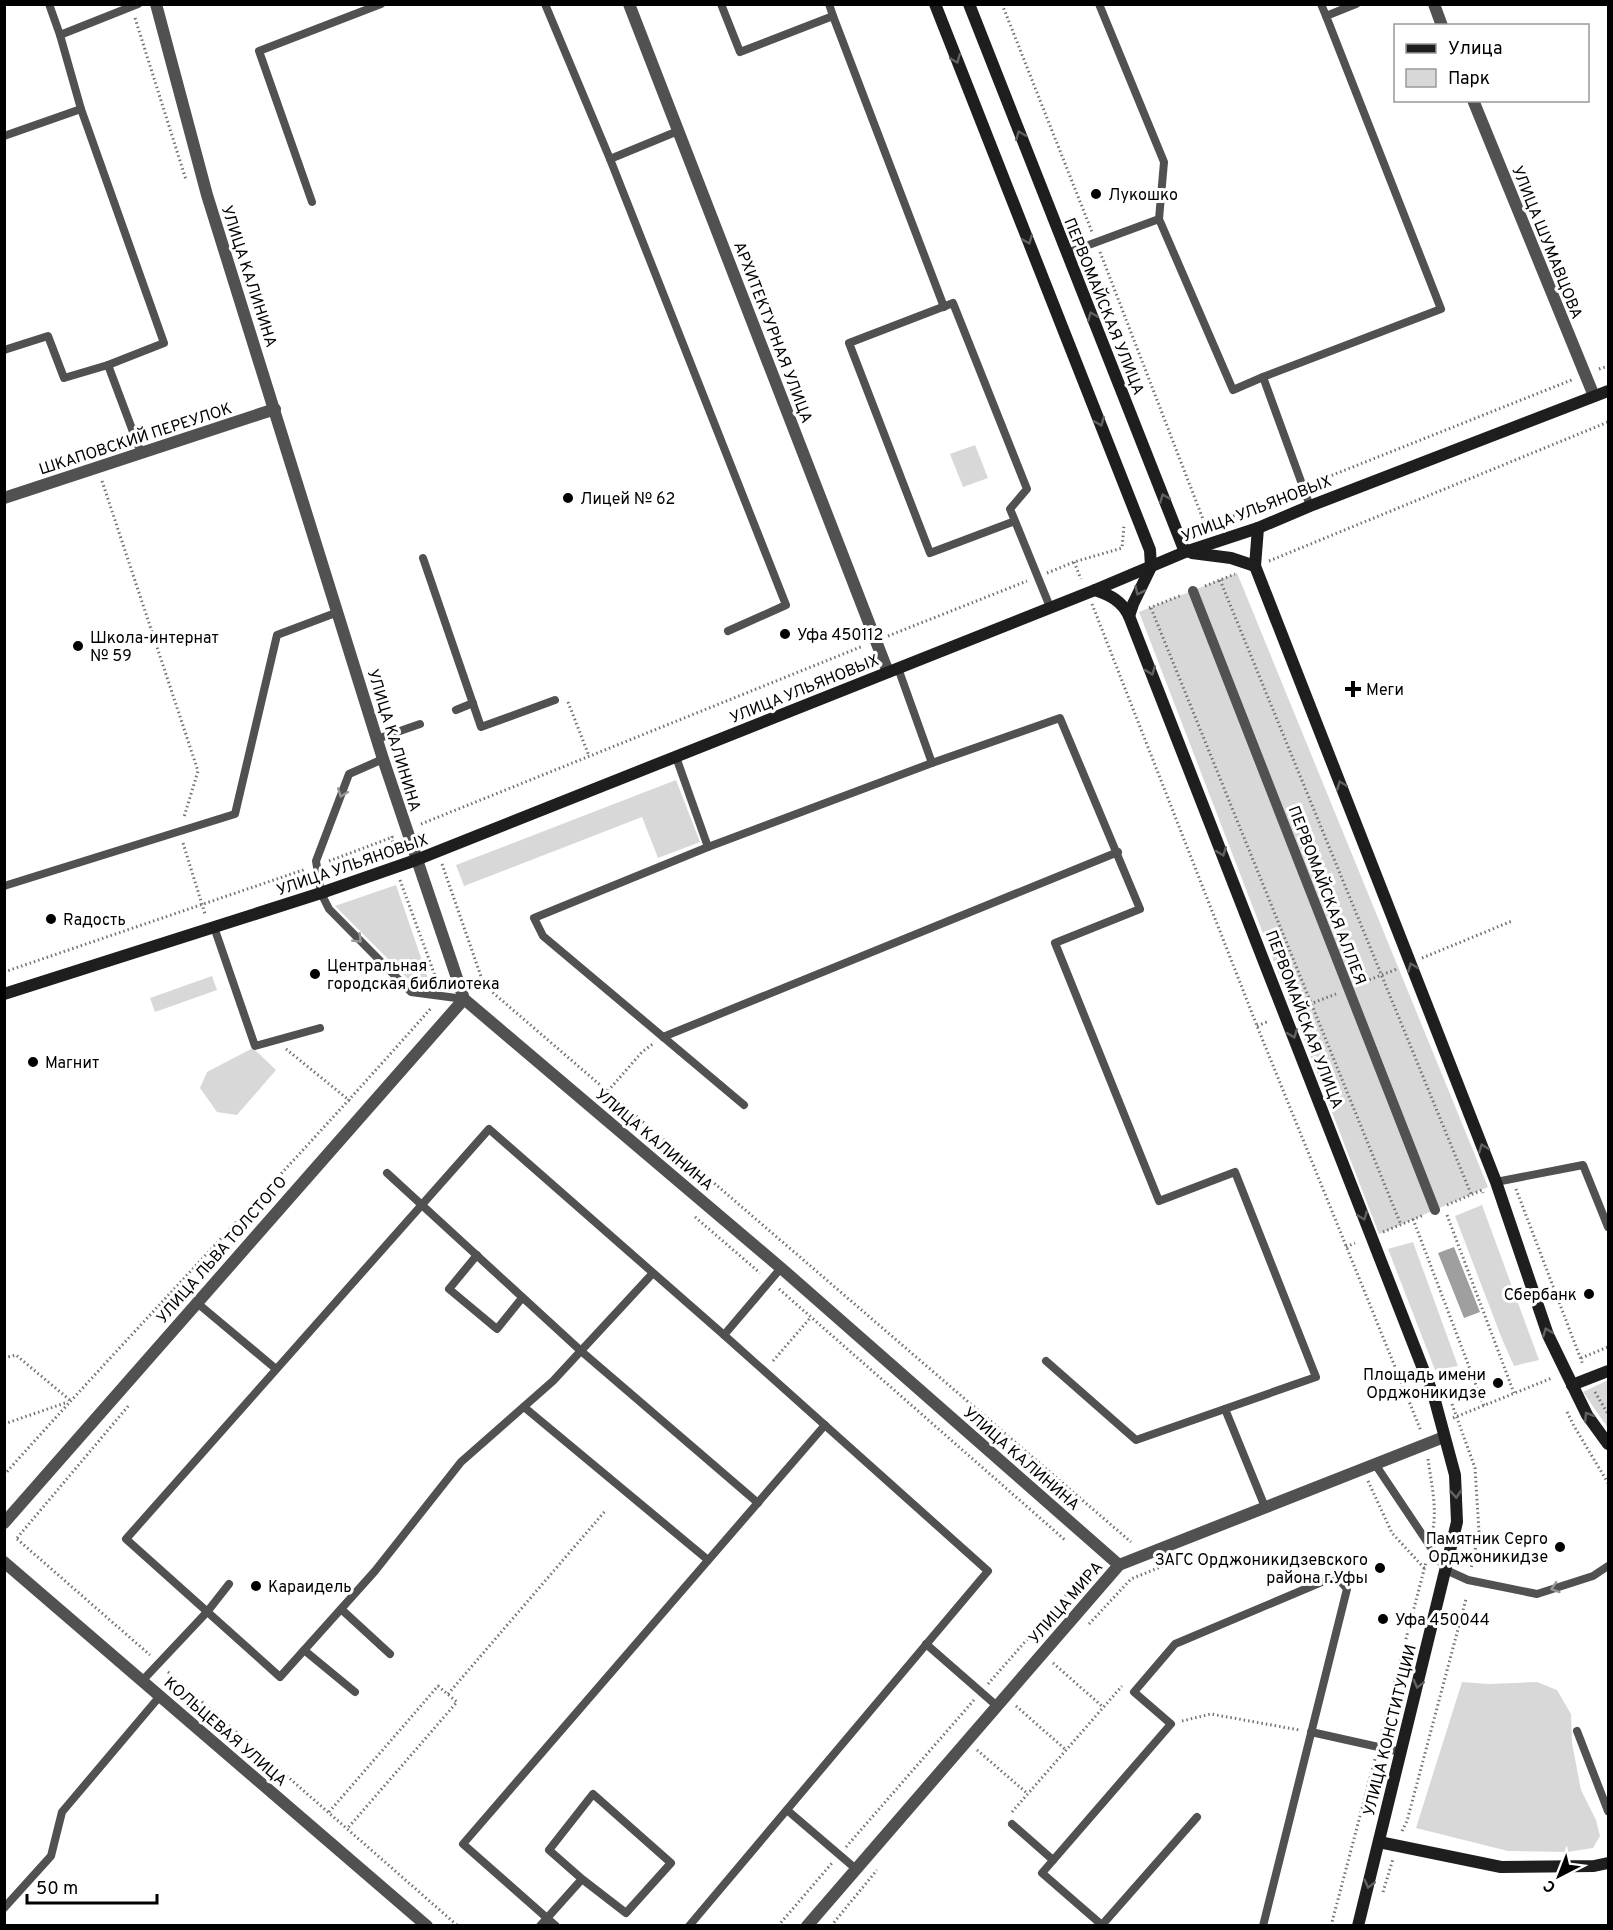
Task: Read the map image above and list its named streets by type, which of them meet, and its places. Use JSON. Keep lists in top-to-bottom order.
{
  "streets": {
    "main road": ["ПЕРВОМАЙСКАЯ УЛИЦА", "УЛИЦА УЛЬЯНОВЫХ", "УЛИЦА КОНСТИТУЦИИ"],
    "street": [
      "УЛИЦА ШУМАВЦОВА",
      "УЛИЦА КАЛИНИНА",
      "АРХИТЕКТУРНАЯ УЛИЦА",
      "ШКАПОВСКИЙ ПЕРЕУЛОК",
      "ПЕРВОМАЙСКАЯ АЛЛЕЯ",
      "УЛИЦА ЛЬВА ТОЛСТОГО",
      "УЛИЦА МИРА",
      "КОЛЬЦЕВАЯ УЛИЦА"
    ]
  },
  "crossings": [
    ["УЛИЦА ШУМАВЦОВА", "УЛИЦА УЛЬЯНОВЫХ"],
    ["УЛИЦА КАЛИНИНА", "ШКАПОВСКИЙ ПЕРЕУЛОК"],
    ["УЛИЦА КАЛИНИНА", "УЛИЦА УЛЬЯНОВЫХ"],
    ["УЛИЦА КАЛИНИНА", "УЛИЦА ЛЬВА ТОЛСТОГО"],
    ["УЛИЦА КАЛИНИНА", "УЛИЦА МИРА"],
    ["ПЕРВОМАЙСКАЯ УЛИЦА", "УЛИЦА УЛЬЯНОВЫХ"],
    ["ПЕРВОМАЙСКАЯ УЛИЦА", "УЛИЦА МИРА"],
    ["ПЕРВОМАЙСКАЯ УЛИЦА", "УЛИЦА КОНСТИТУЦИИ"],
    ["АРХИТЕКТУРНАЯ УЛИЦА", "УЛИЦА УЛЬЯНОВЫХ"],
    ["УЛИЦА МИРА", "УЛИЦА КОНСТИТУЦИИ"]
  ],
  "one_way": ["УЛИЦА КОНСТИТУЦИИ"],
  "places": {
    "other": [
      "Лукошко",
      "Лицей № 62",
      "Уфа 450112",
      "Школа-интернат № 59",
      "Rадость",
      "Центральная городская библиотека",
      "Магнит",
      "Сбербанк",
      "Площадь имени Орджоникидзе",
      "Памятник Серго Орджоникидзе",
      "ЗАГС Орджоникидзевского района г.Уфы",
      "Караидель",
      "Уфа 450044"
    ],
    "health": ["Меги"]
  },
  "legend": ["Улица", "Парк"],
  "scale_bar": "50 m",
  "north": "bottom left"
}
